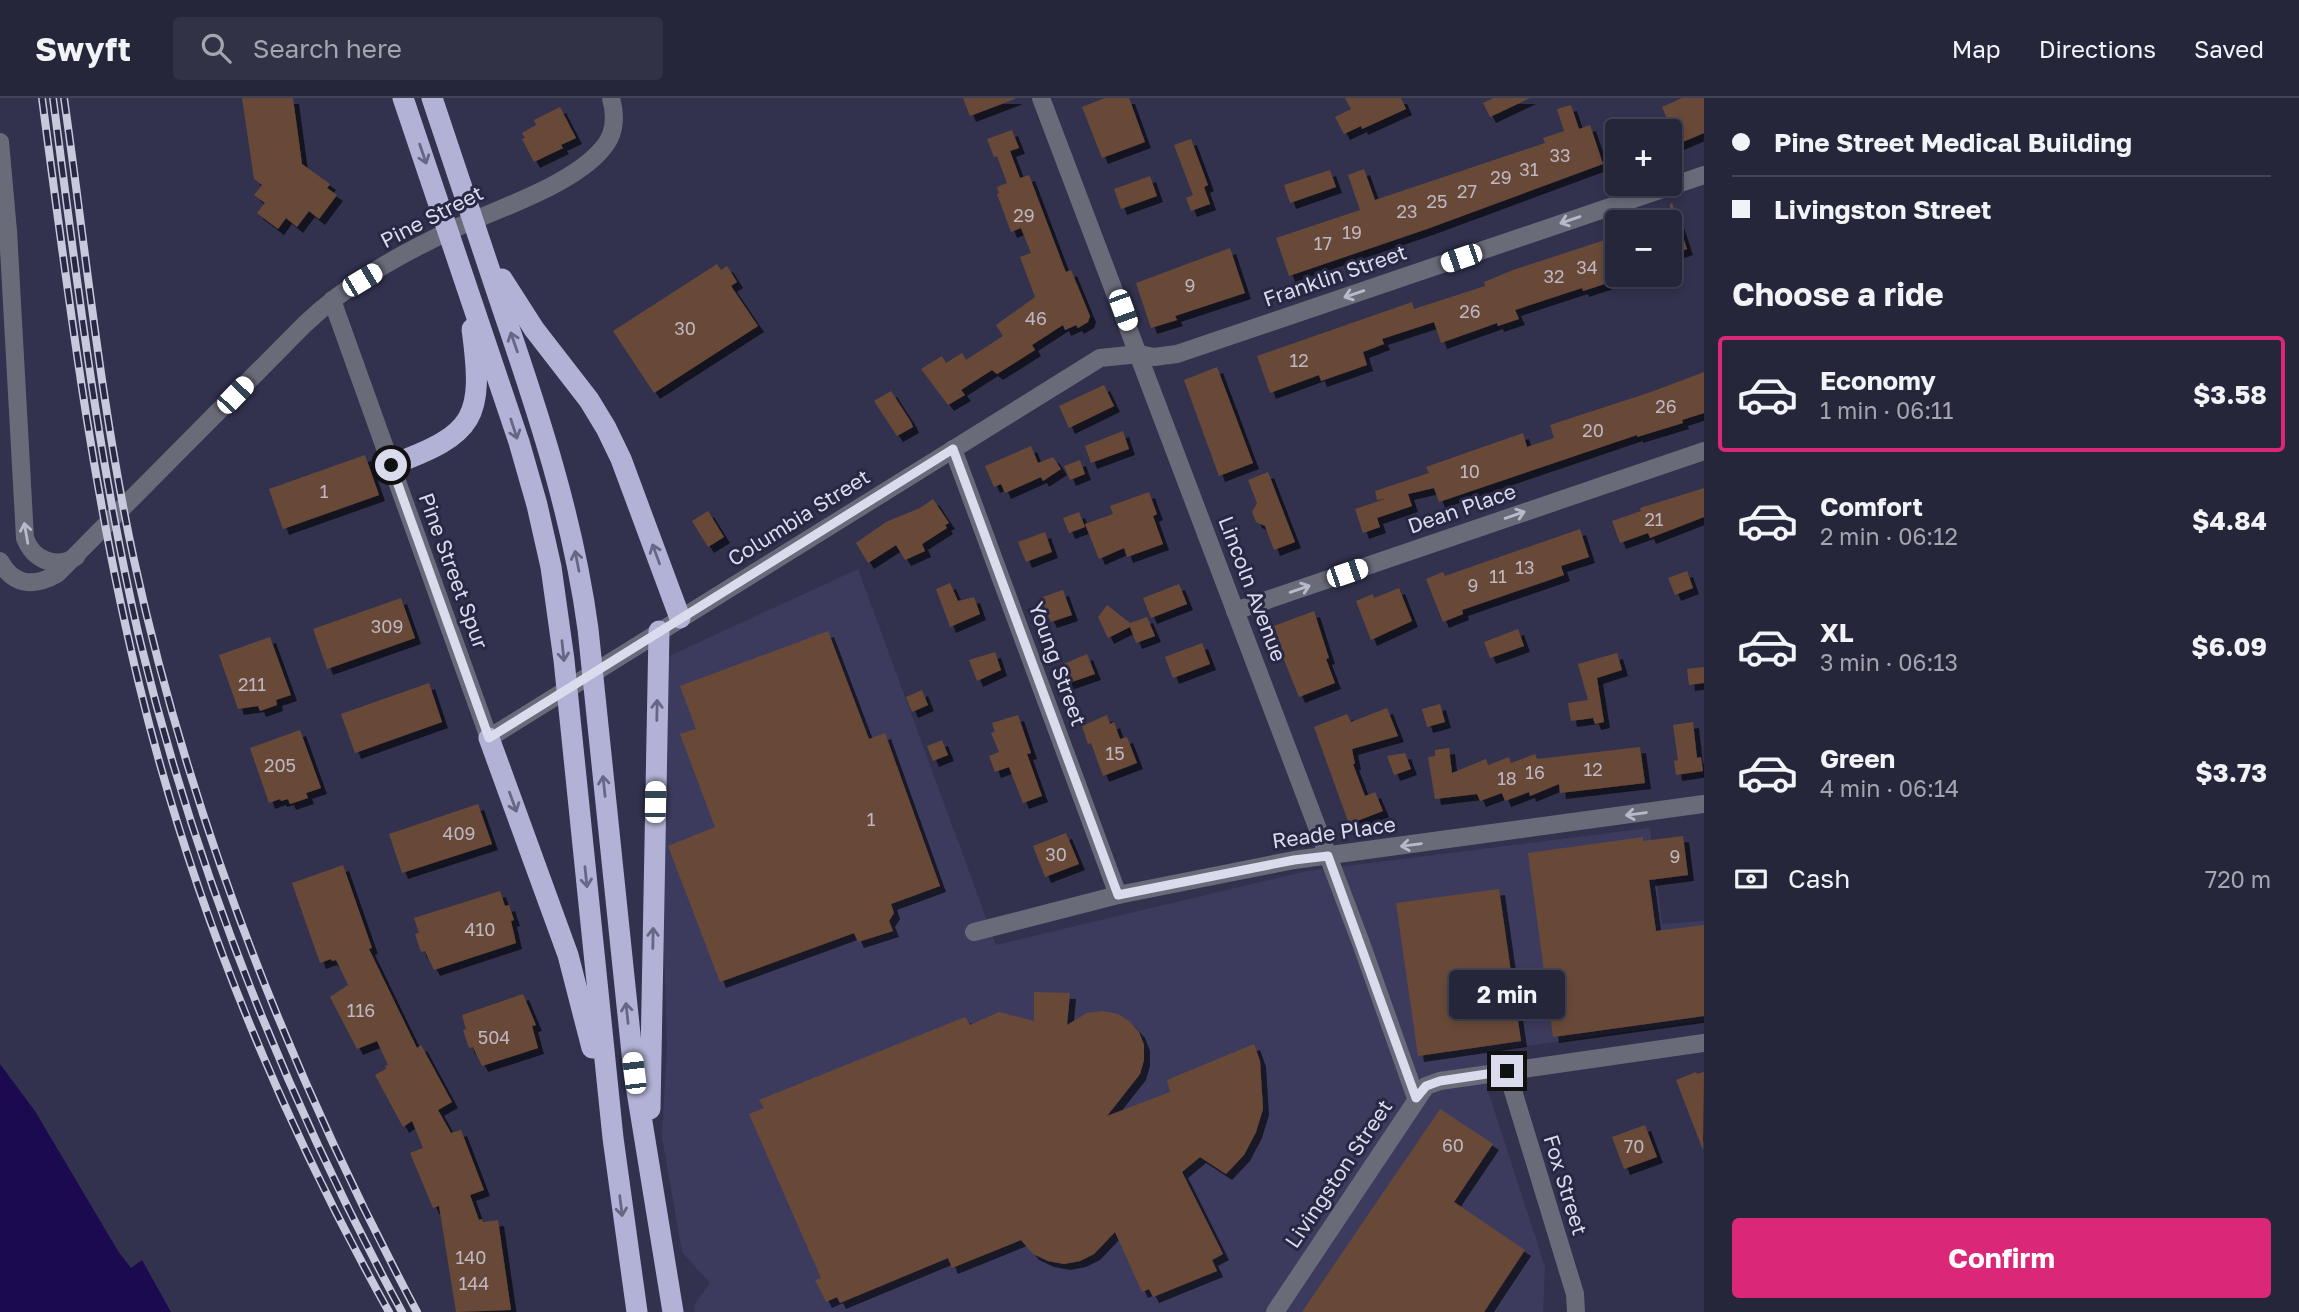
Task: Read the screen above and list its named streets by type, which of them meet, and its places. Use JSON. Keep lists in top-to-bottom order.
{
  "streets": {
    "street": [
      "Pine Street",
      "Franklin Street",
      "Dean Place",
      "Columbia Street",
      "Pine Street Spur",
      "Lincoln Avenue",
      "Young Street",
      "Reade Place",
      "Livingston Street",
      "Fox Street"
    ]
  },
  "crossings": [
    ["Pine Street", "Pine Street Spur"],
    ["Franklin Street", "Columbia Street"],
    ["Franklin Street", "Lincoln Avenue"],
    ["Dean Place", "Lincoln Avenue"],
    ["Columbia Street", "Pine Street Spur"],
    ["Columbia Street", "Lincoln Avenue"],
    ["Columbia Street", "Young Street"],
    ["Lincoln Avenue", "Reade Place"],
    ["Lincoln Avenue", "Livingston Street"],
    ["Young Street", "Reade Place"],
    ["Livingston Street", "Fox Street"]
  ],
  "one_way": ["Franklin Street", "Dean Place", "Reade Place"],
  "house_numbers": [
    "33",
    "31",
    "29",
    "27",
    "25",
    "23",
    "29",
    "19",
    "17",
    "34",
    "32",
    "9",
    "26",
    "46",
    "30",
    "12",
    "26",
    "20",
    "10",
    "1",
    "21",
    "13",
    "11",
    "9",
    "309",
    "211",
    "15",
    "205",
    "12",
    "16",
    "18",
    "1",
    "409",
    "30",
    "9",
    "410",
    "116",
    "504",
    "60",
    "70",
    "140",
    "144"
  ],
  "page": {
    "header": "Swyft",
    "search": "Search here",
    "nav": ["Map", "Directions", "Saved"],
    "banner": ["Pine Street Medical Building", "Livingston Street"],
    "map_buttons": ["+", "−"],
    "heading": "Choose a ride",
    "list": [
      {
        "name": "Economy",
        "note": "1 min · 06:11",
        "value": "$3.58"
      },
      {
        "name": "Comfort",
        "note": "2 min · 06:12",
        "value": "$4.84"
      },
      {
        "name": "XL",
        "note": "3 min · 06:13",
        "value": "$6.09"
      },
      {
        "name": "Green",
        "note": "4 min · 06:14",
        "value": "$3.73"
      }
    ],
    "pay": ["Cash", "720 m"],
    "bubble": "2 min",
    "buttons": "Confirm"
  }
}
